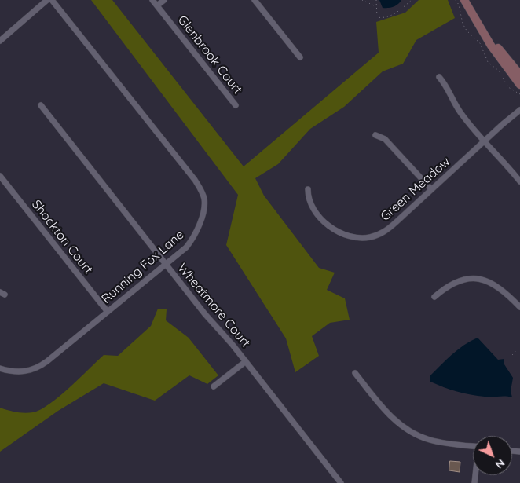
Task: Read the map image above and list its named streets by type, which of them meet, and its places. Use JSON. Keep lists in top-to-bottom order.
{
  "streets": {
    "street": [
      "Glenbrook Court",
      "Green Meadow",
      "Shockton Court",
      "Running Fox Lane",
      "Wheatmore Court"
    ]
  },
  "crossings": [
    ["Shockton Court", "Running Fox Lane"],
    ["Running Fox Lane", "Wheatmore Court"]
  ],
  "north": "bottom right"
}
